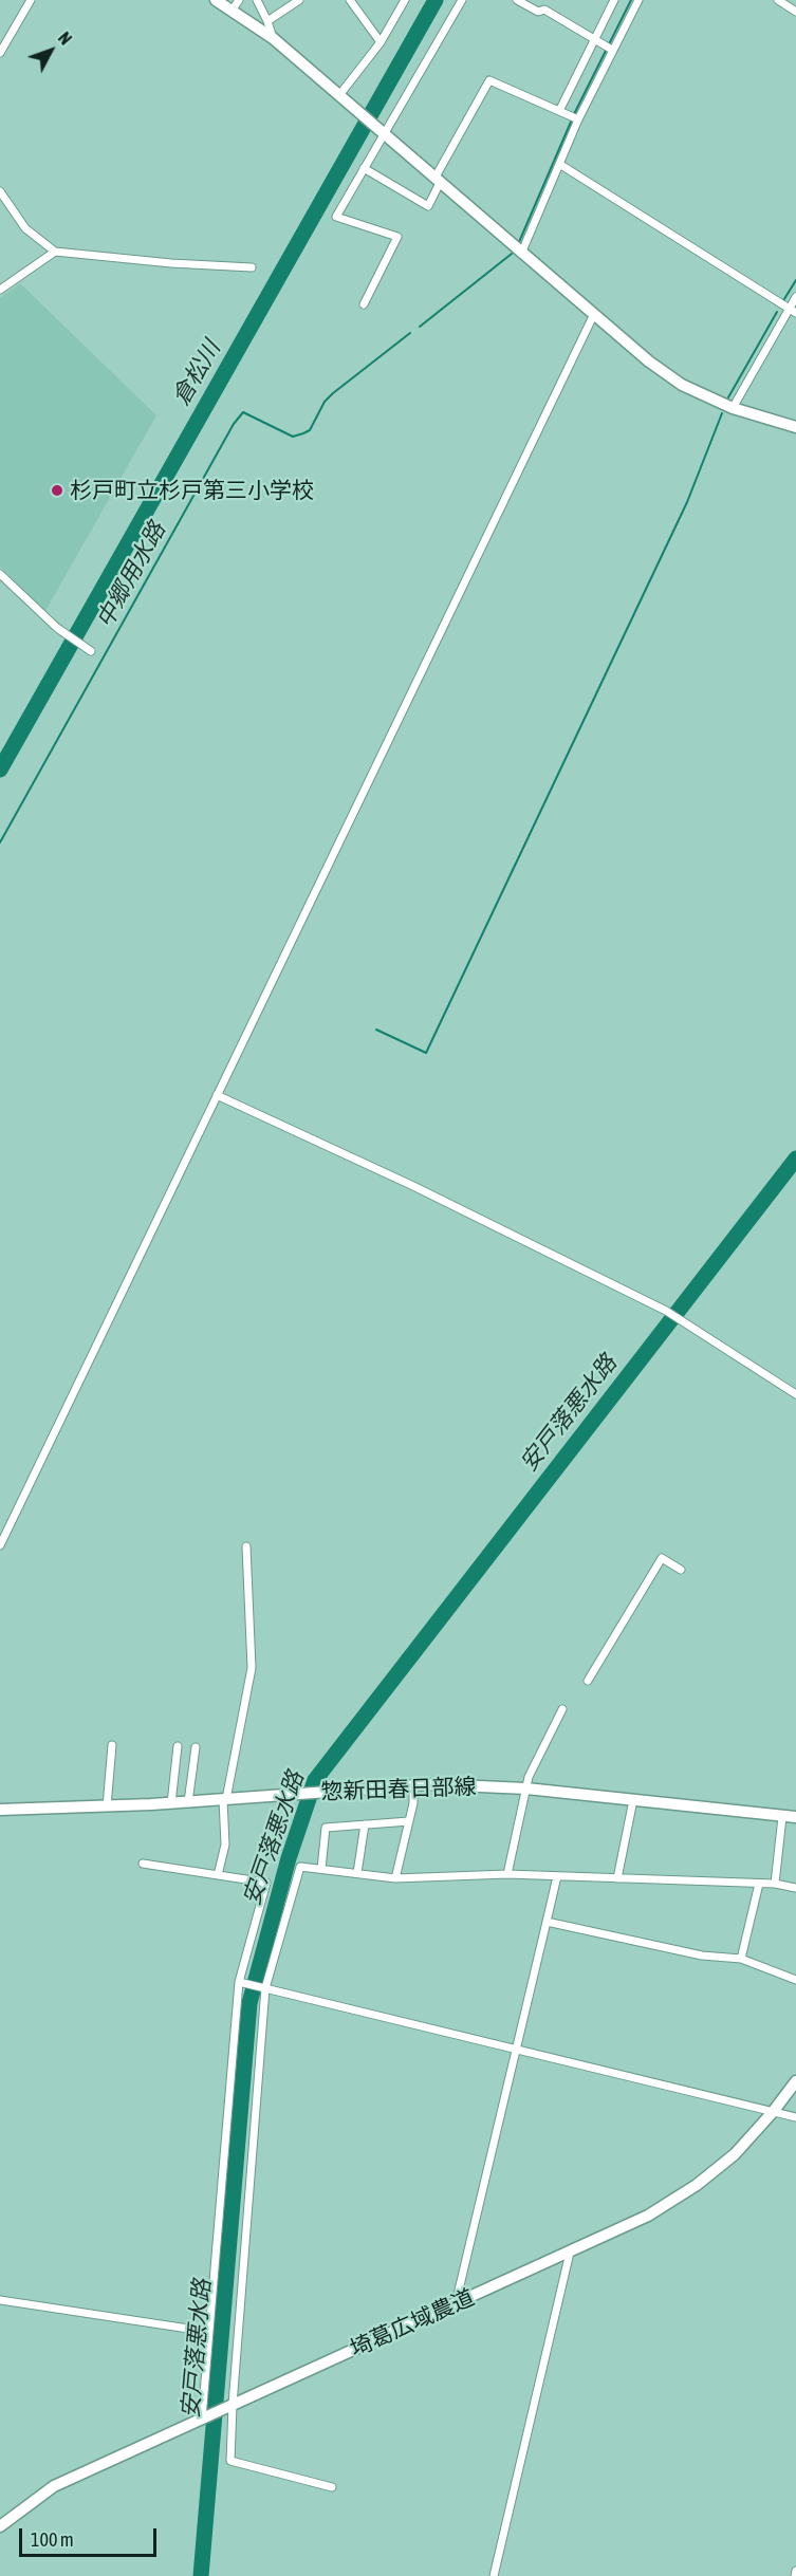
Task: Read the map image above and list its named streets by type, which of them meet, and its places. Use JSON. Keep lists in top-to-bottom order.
{
  "streets": {
    "street": ["惣新田春日部線", "埼葛広域農道"]
  },
  "water": ["倉松川", "中郷用水路", "安戸落悪水路"],
  "places": ["杉戸町立杉戸第三小学校"],
  "scale_bar": "100 m",
  "north": "top right"
}
